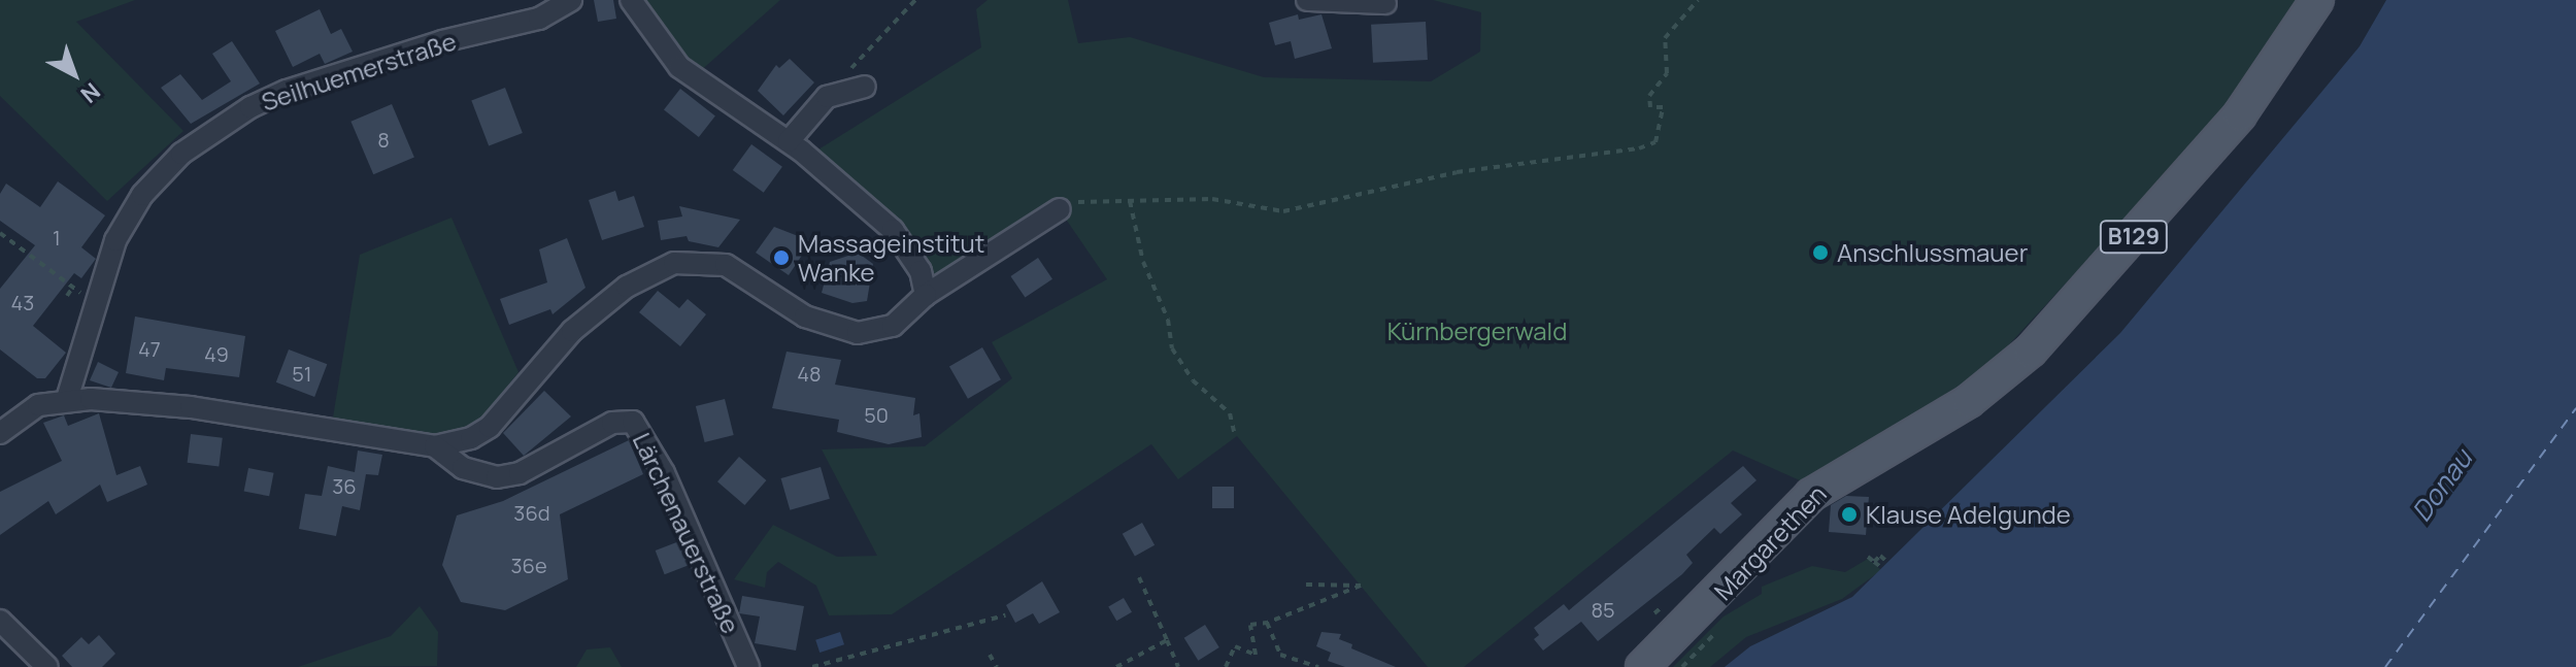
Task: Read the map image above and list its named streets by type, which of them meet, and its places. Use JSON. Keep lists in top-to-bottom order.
{
  "streets": {
    "main road": ["B129", "Margarethen"],
    "street": ["Seilhuemerstraße", "Lärchenauerstraße"]
  },
  "crossings": [
    ["Seilhuemerstraße", "Lärchenauerstraße"]
  ],
  "water": ["Donau"],
  "parks": ["Kürnbergerwald"],
  "places": ["Anschlussmauer", "Massageinstitut Wanke", "Klause Adelgunde"],
  "house_numbers": [
    "8",
    "1",
    "43",
    "47",
    "49",
    "51",
    "48",
    "50",
    "36",
    "36d",
    "36e",
    "85"
  ],
  "north": "bottom right"
}
